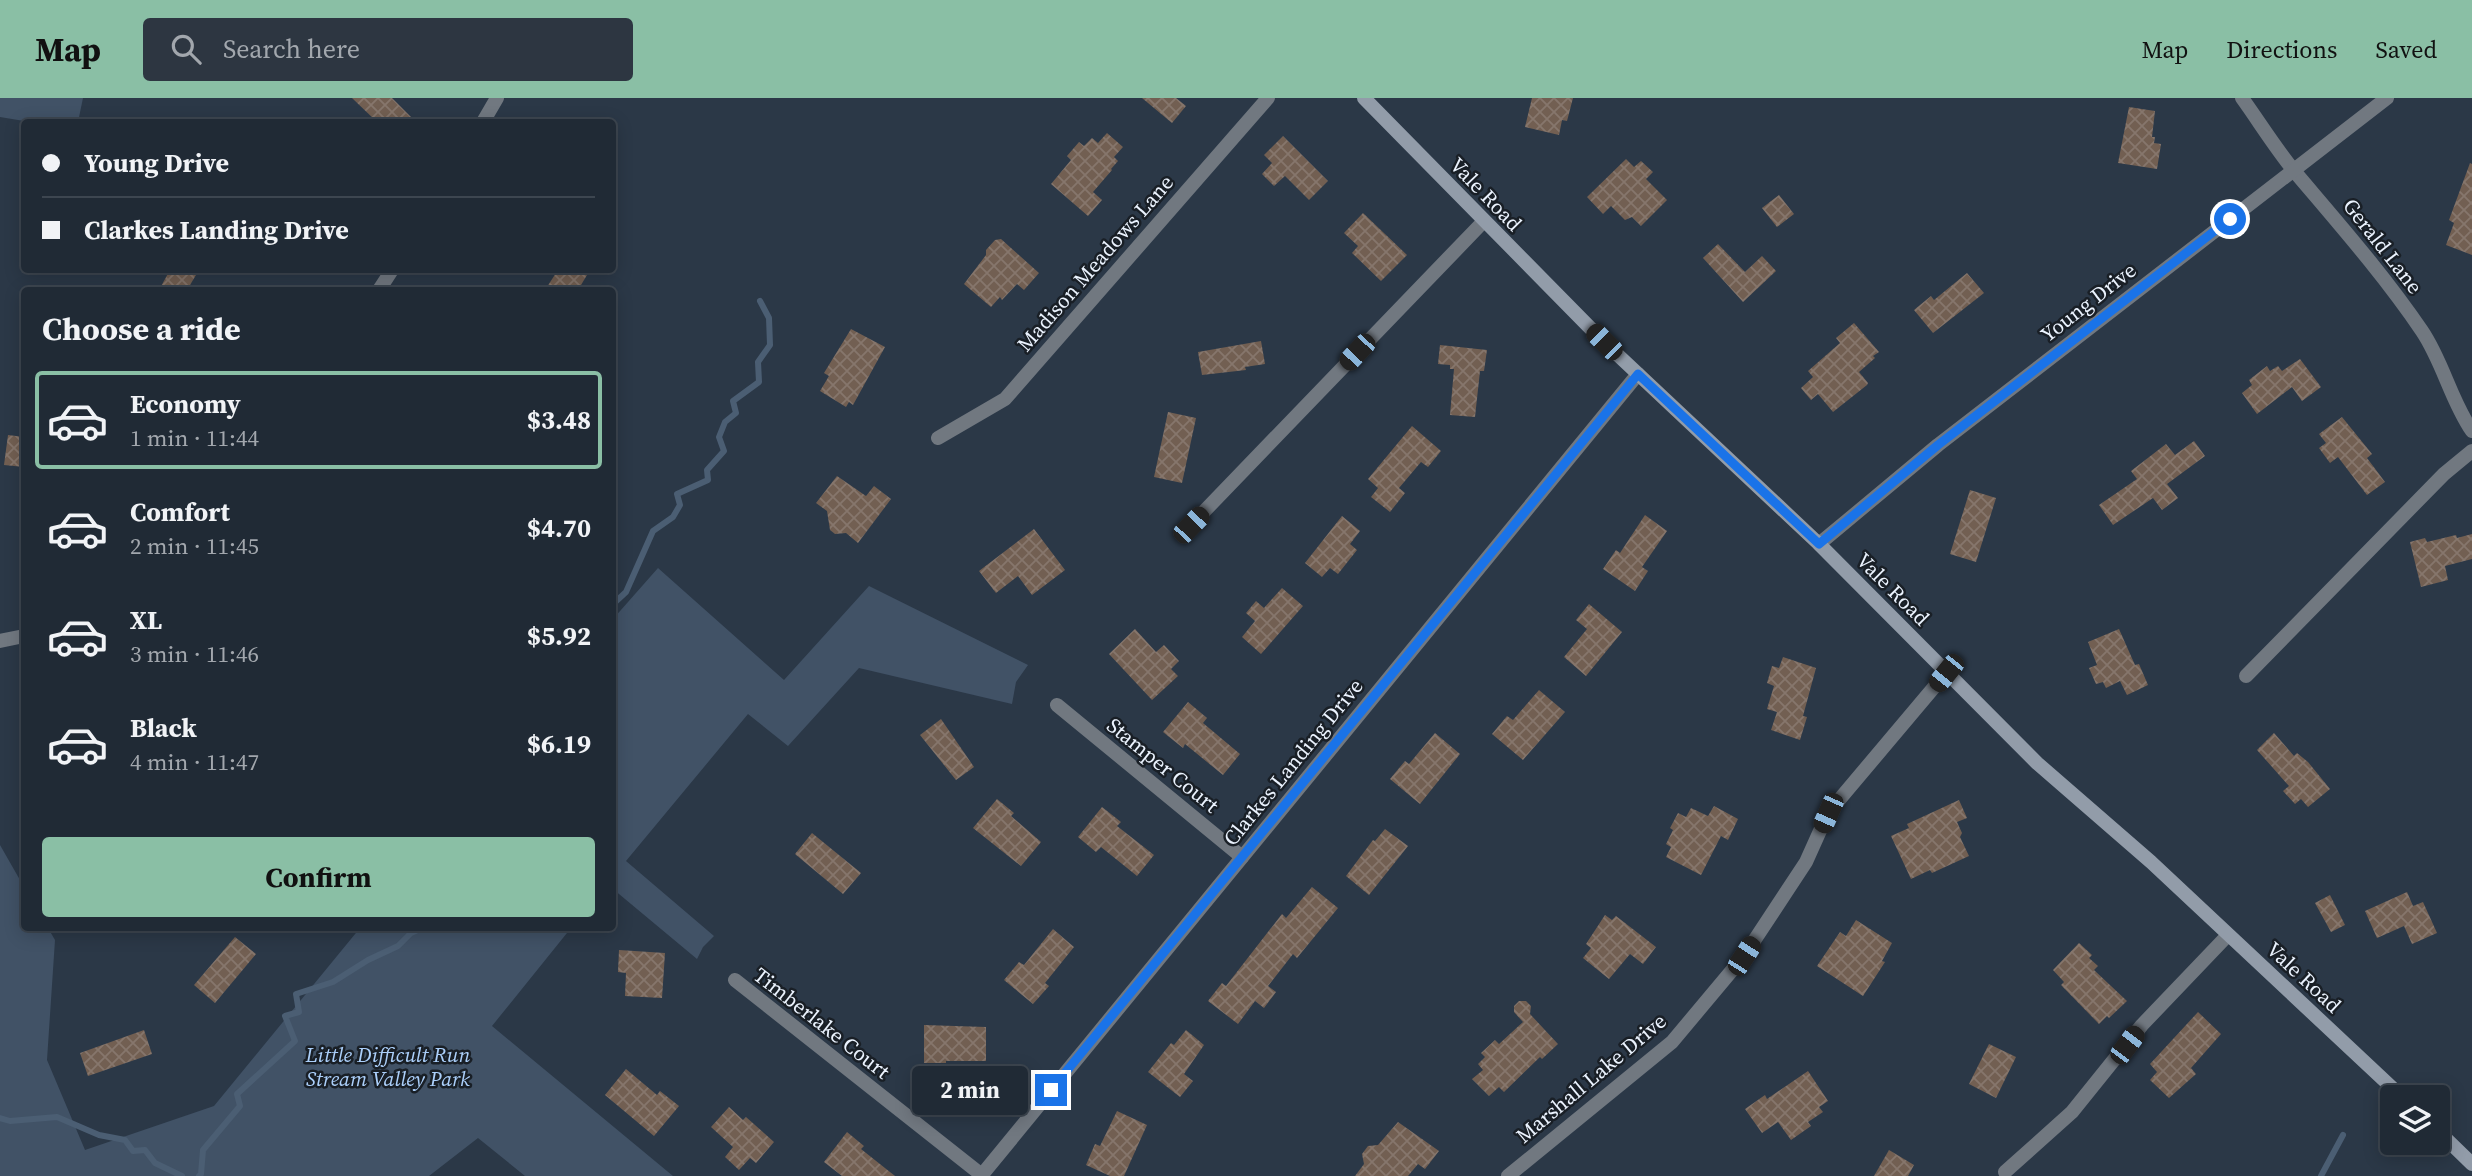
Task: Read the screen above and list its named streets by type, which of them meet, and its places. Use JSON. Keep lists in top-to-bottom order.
{
  "streets": {
    "main road": ["Vale Road"],
    "street": [
      "Gerald Lane",
      "Madison Meadows Lane",
      "Young Drive",
      "Clarkes Landing Drive",
      "Stamper Court",
      "Timberlake Court",
      "Marshall Lake Drive"
    ]
  },
  "crossings": [
    ["Vale Road", "Young Drive"],
    ["Vale Road", "Clarkes Landing Drive"],
    ["Vale Road", "Marshall Lake Drive"],
    ["Gerald Lane", "Young Drive"],
    ["Clarkes Landing Drive", "Stamper Court"],
    ["Clarkes Landing Drive", "Timberlake Court"]
  ],
  "parks": ["Little Difficult Run Stream Valley Park"],
  "page": {
    "header": "Map",
    "search": "Search here",
    "nav": ["Map", "Directions", "Saved"],
    "banner": ["Young Drive", "Clarkes Landing Drive"],
    "heading": "Choose a ride",
    "list": [
      {
        "name": "Economy",
        "note": "1 min · 11:44",
        "value": "$3.48"
      },
      {
        "name": "Comfort",
        "note": "2 min · 11:45",
        "value": "$4.70"
      },
      {
        "name": "XL",
        "note": "3 min · 11:46",
        "value": "$5.92"
      },
      {
        "name": "Black",
        "note": "4 min · 11:47",
        "value": "$6.19"
      }
    ],
    "buttons": "Confirm",
    "bubble": "2 min"
  }
}
